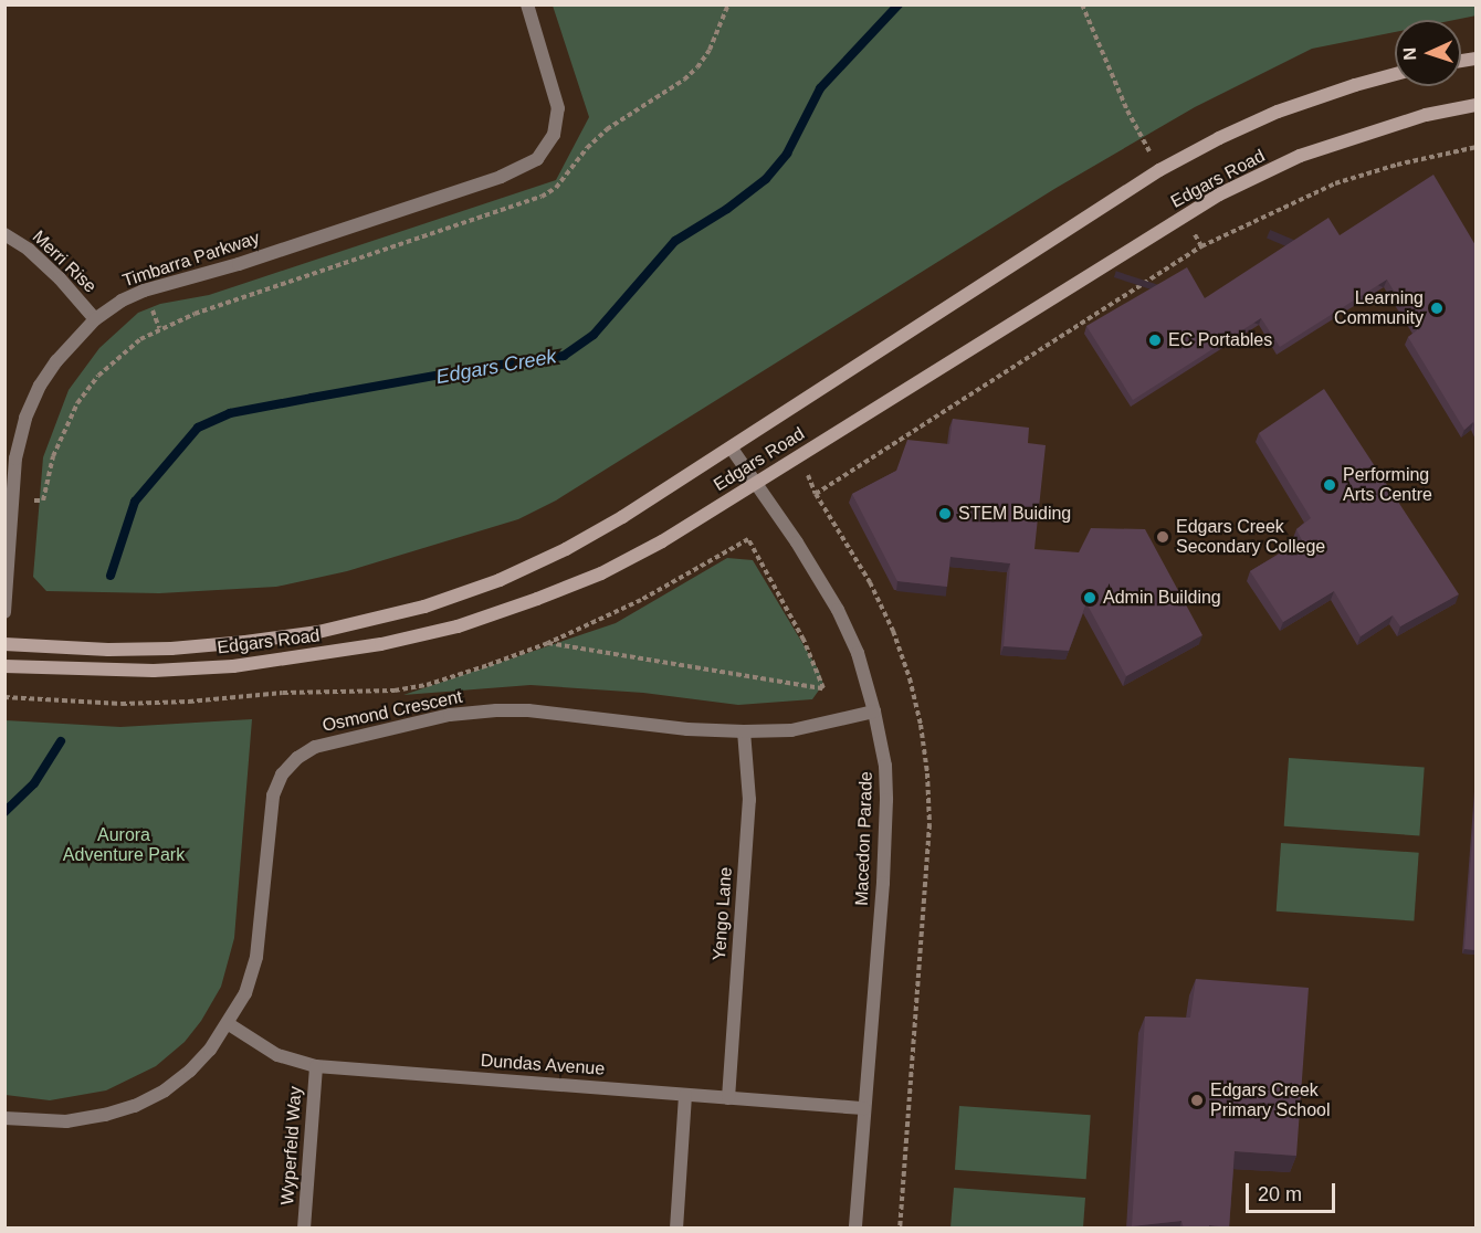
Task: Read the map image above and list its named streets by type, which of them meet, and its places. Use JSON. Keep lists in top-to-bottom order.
{
  "streets": {
    "main road": ["Edgars Road"],
    "street": [
      "Timbarra Parkway",
      "Merri Rise",
      "Osmond Crescent",
      "Macedon Parade",
      "Yengo Lane",
      "Dundas Avenue",
      "Wyperfeld Way"
    ]
  },
  "crossings": [
    ["Edgars Road", "Macedon Parade"],
    ["Timbarra Parkway", "Merri Rise"],
    ["Osmond Crescent", "Macedon Parade"],
    ["Osmond Crescent", "Yengo Lane"],
    ["Osmond Crescent", "Dundas Avenue"],
    ["Macedon Parade", "Dundas Avenue"],
    ["Yengo Lane", "Dundas Avenue"],
    ["Dundas Avenue", "Wyperfeld Way"]
  ],
  "water": ["Edgars Creek"],
  "parks": ["Aurora Adventure Park"],
  "places": [
    "Learning Community",
    "EC Portables",
    "Performing Arts Centre",
    "STEM Buiding",
    "Edgars Creek Secondary College",
    "Admin Building",
    "Edgars Creek Primary School"
  ],
  "scale_bar": "20 m",
  "north": "left"
}
